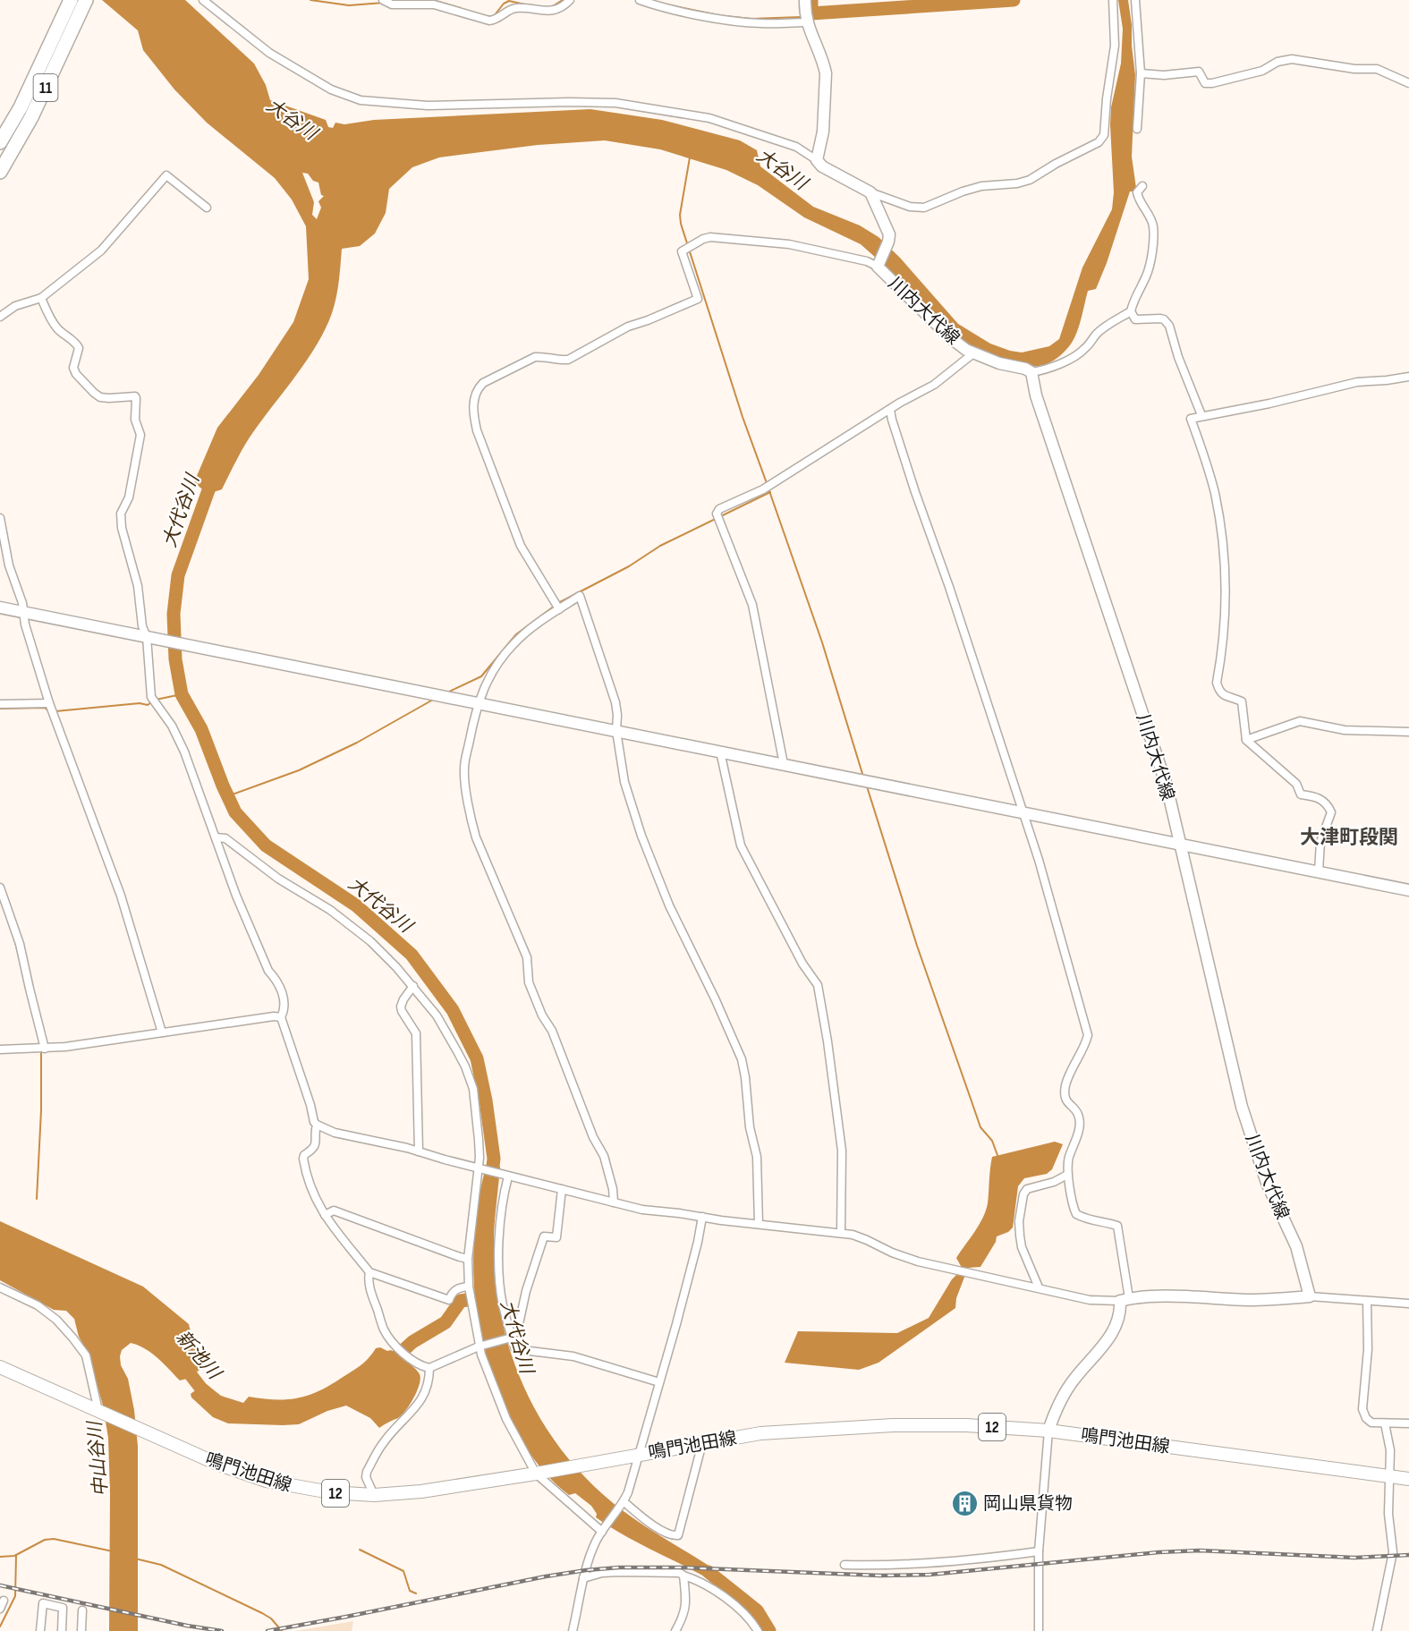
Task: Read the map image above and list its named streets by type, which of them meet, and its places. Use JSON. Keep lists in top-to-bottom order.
{
  "streets": {
    "highway": ["11"],
    "main road": ["川内大代線", "12", "鳴門池田線"]
  },
  "districts": ["大津町段関"],
  "water": [
    "大谷川",
    "大代谷川",
    "新池川",
    "中山谷川"
  ],
  "places": {
    "building": ["岡山県貨物"]
  }
}
